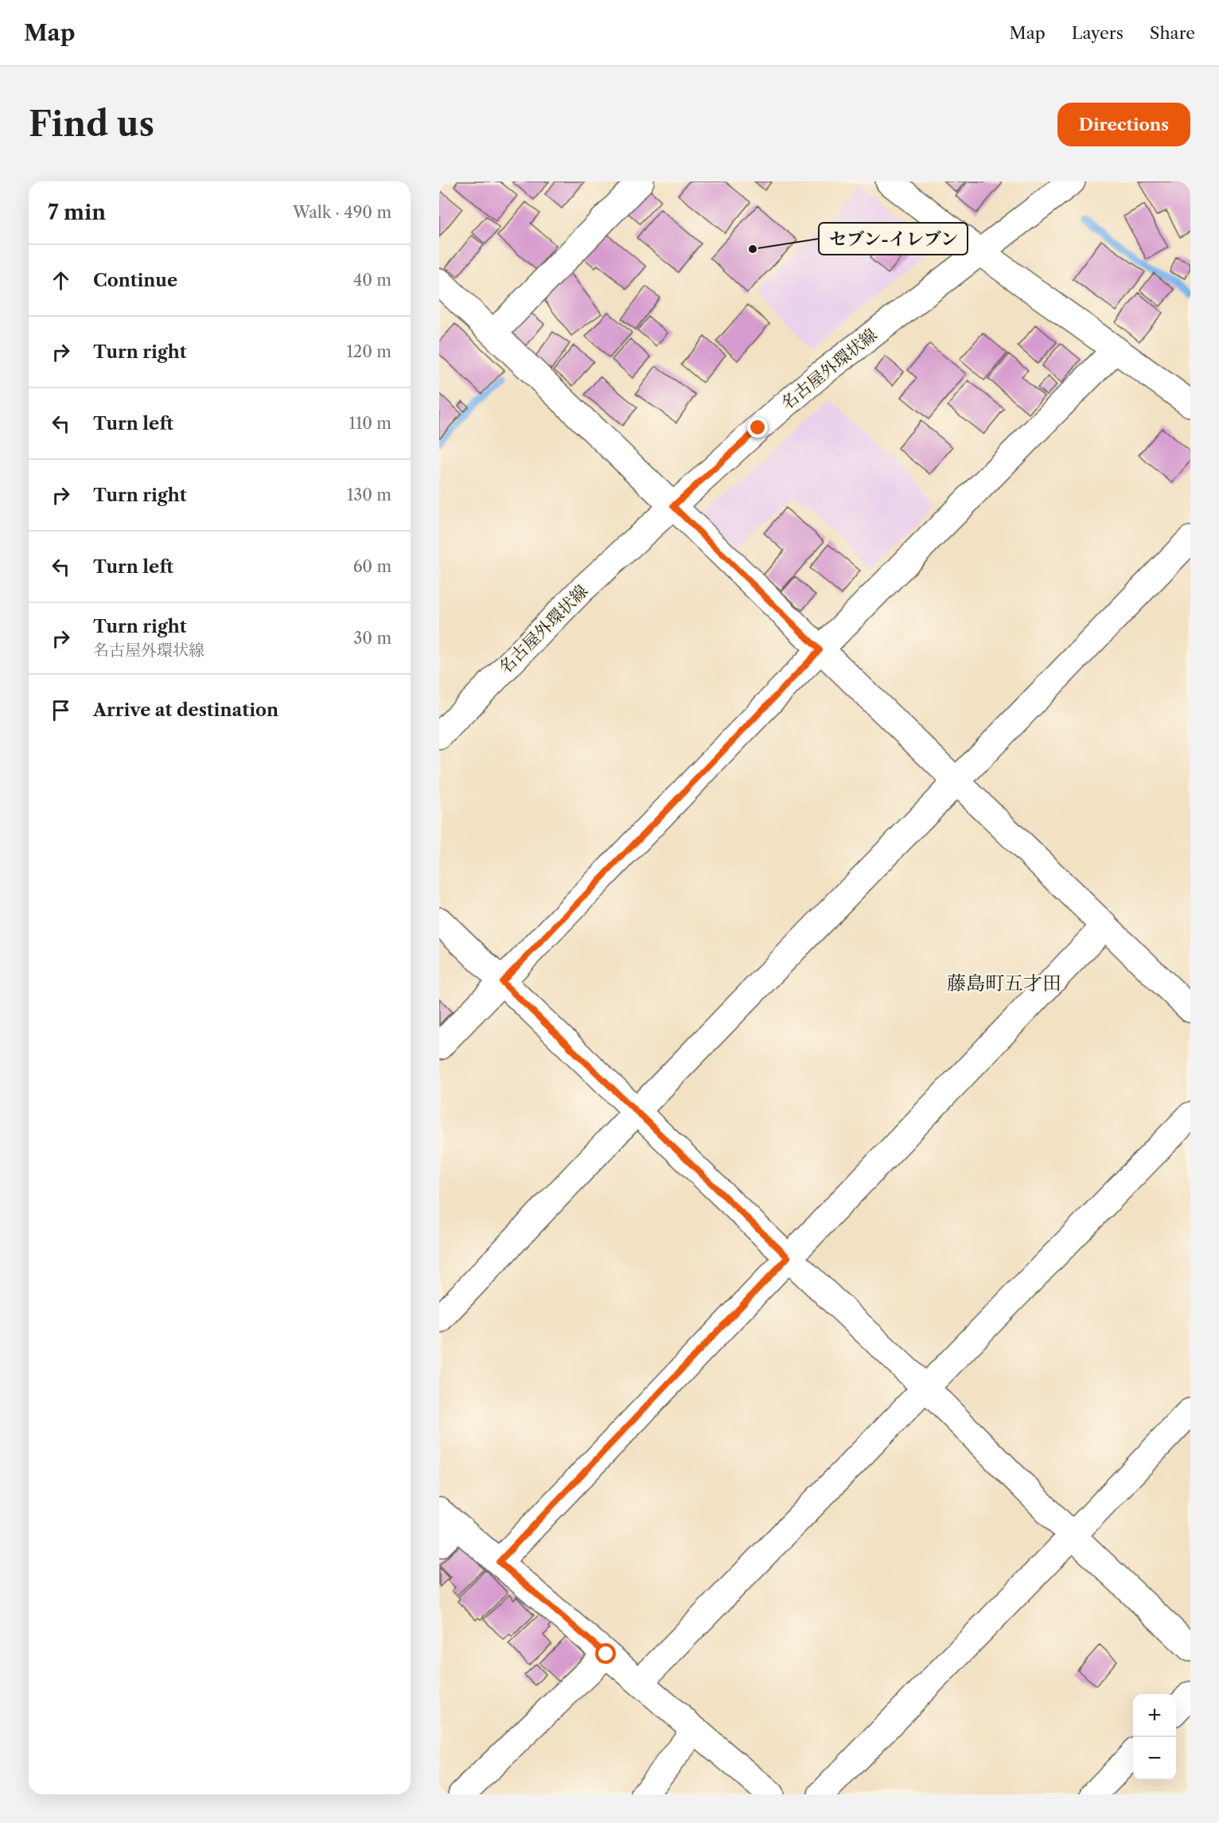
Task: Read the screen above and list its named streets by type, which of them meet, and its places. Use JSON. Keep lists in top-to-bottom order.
{
  "streets": {
    "street": ["名古屋外環状線"]
  },
  "districts": ["藤島町五才田"],
  "places": ["セブン-イレブン"],
  "page": {
    "header": "Map",
    "nav": ["Map", "Layers", "Share"],
    "buttons": "Directions",
    "title": "Find us",
    "heading": ["7 min", "Walk · 490 m"],
    "list": [
      ["Continue", "40 m"],
      ["Turn right", "120 m"],
      ["Turn left", "110 m"],
      ["Turn right", "130 m"],
      ["Turn left", "60 m"],
      ["Turn right", "名古屋外環状線", "30 m"],
      "Arrive at destination"
    ],
    "map_buttons": ["+", "−"]
  }
}
